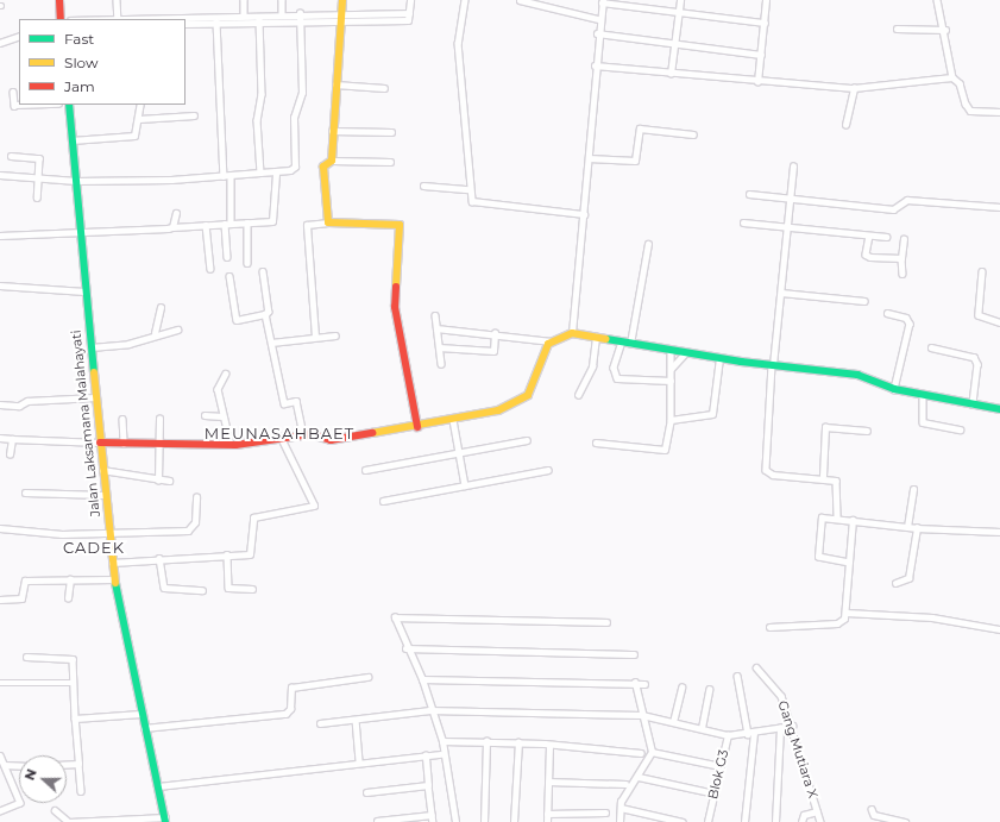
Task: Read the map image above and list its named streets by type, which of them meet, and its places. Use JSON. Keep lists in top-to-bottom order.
{
  "streets": {
    "main road": ["Jalan Laksamana Malahayati"],
    "street": ["Gang Mutiara X", "Blok G3"]
  },
  "crossings": [
    ["Gang Mutiara X", "Blok G3"]
  ],
  "districts": ["MEUNASAHBAET", "CADEK"],
  "legend": ["Fast", "Slow", "Jam"],
  "north": "left"
}
